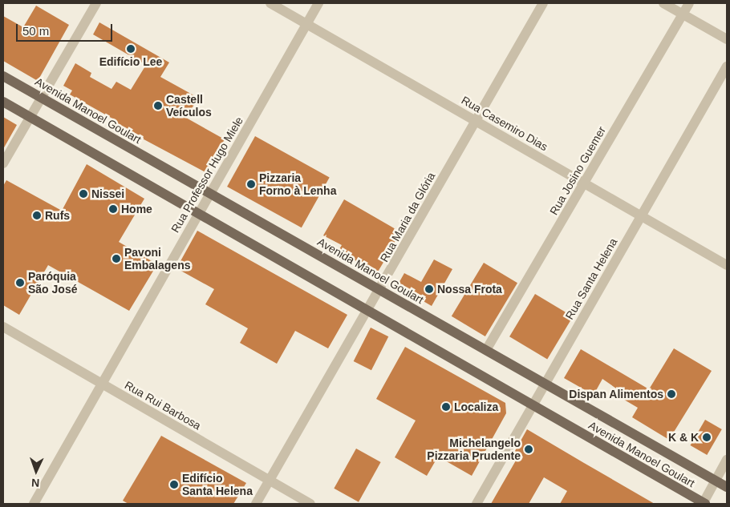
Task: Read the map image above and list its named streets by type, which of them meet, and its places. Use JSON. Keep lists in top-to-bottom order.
{
  "streets": {
    "main road": ["Avenida Manoel Goulart"],
    "street": [
      "Rua Casemiro Dias",
      "Rua Josino Guemer",
      "Rua Professor Hugo Miele",
      "Rua Maria da Glória",
      "Rua Santa Helena",
      "Rua Rui Barbosa"
    ]
  },
  "crossings": [
    ["Avenida Manoel Goulart", "Rua Josino Guemer"],
    ["Avenida Manoel Goulart", "Rua Professor Hugo Miele"],
    ["Avenida Manoel Goulart", "Rua Maria da Glória"],
    ["Avenida Manoel Goulart", "Rua Santa Helena"],
    ["Rua Casemiro Dias", "Rua Josino Guemer"],
    ["Rua Casemiro Dias", "Rua Professor Hugo Miele"],
    ["Rua Casemiro Dias", "Rua Maria da Glória"],
    ["Rua Casemiro Dias", "Rua Santa Helena"],
    ["Rua Professor Hugo Miele", "Rua Rui Barbosa"],
    ["Rua Maria da Glória", "Rua Rui Barbosa"]
  ],
  "places": [
    "Edifício Lee",
    "Castell Veículos",
    "Pizzaria Forno à Lenha",
    "Nissei",
    "Home",
    "Rufs",
    "Pavoni Embalagens",
    "Paróquia São José",
    "Nossa Frota",
    "Dispan Alimentos",
    "Localiza",
    "K & K",
    "Michelangelo Pizzaria Prudente",
    "Edifício Santa Helena"
  ],
  "scale_bar": "50 m",
  "north": "bottom"
}
